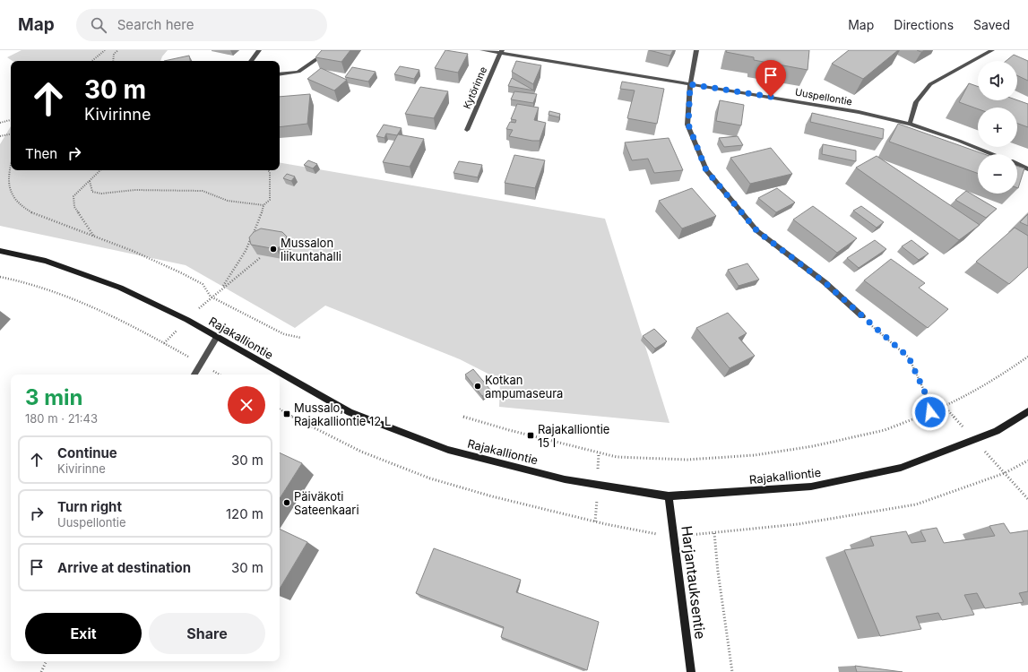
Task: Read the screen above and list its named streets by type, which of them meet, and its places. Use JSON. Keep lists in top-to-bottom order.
{
  "streets": {
    "street": [
      "Kytörinne",
      "Uuspellontie",
      "Rajakalliontie",
      "Harjantauksentie"
    ]
  },
  "crossings": [
    ["Kytörinne", "Uuspellontie"],
    ["Rajakalliontie", "Harjantauksentie"]
  ],
  "places": {
    "other": ["Mussalon liikuntahalli", "Kotkan ampumaseura", "Päiväkoti Sateenkaari"],
    "transit": ["Mussalo, Rajakalliontie 12 L", "Rajakalliontie 15 I"]
  },
  "page": {
    "header": "Map",
    "search": "Search here",
    "nav": ["Map", "Directions", "Saved"],
    "map_buttons": ["+", "−"],
    "turn": ["30 m", "Kivirinne"],
    "then": "Then",
    "heading": ["3 min", "180 m · 21:43"],
    "list": [
      {
        "name": "Continue",
        "note": "Kivirinne",
        "value": "30 m"
      },
      {
        "name": "Turn right",
        "note": "Uuspellontie",
        "value": "120 m"
      },
      {
        "name": "Arrive at destination",
        "value": "30 m"
      }
    ],
    "buttons": ["Exit", "Share"]
  }
}
